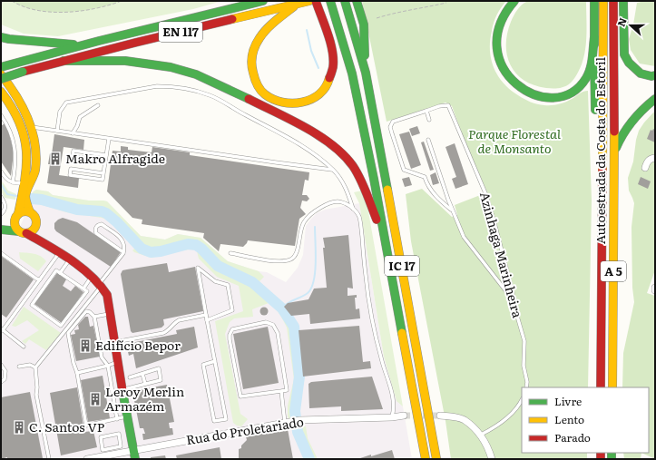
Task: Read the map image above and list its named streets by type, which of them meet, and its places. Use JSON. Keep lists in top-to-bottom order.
{
  "streets": {
    "main road": [
      "EN 117",
      "Autoestrada da Costa do Estoril",
      "IC 17",
      "A 5"
    ],
    "street": ["Rua do Proletariado"],
    "lane": ["Azinhaga Marinheira"]
  },
  "parks": ["Parque Florestal de Monsanto"],
  "places": {
    "building": [
      "Makro Alfragide",
      "Edifício Bepor",
      "Leroy Merlin Armazém",
      "C. Santos VP"
    ]
  },
  "legend": ["Livre", "Lento", "Parado"],
  "north": "left"
}
